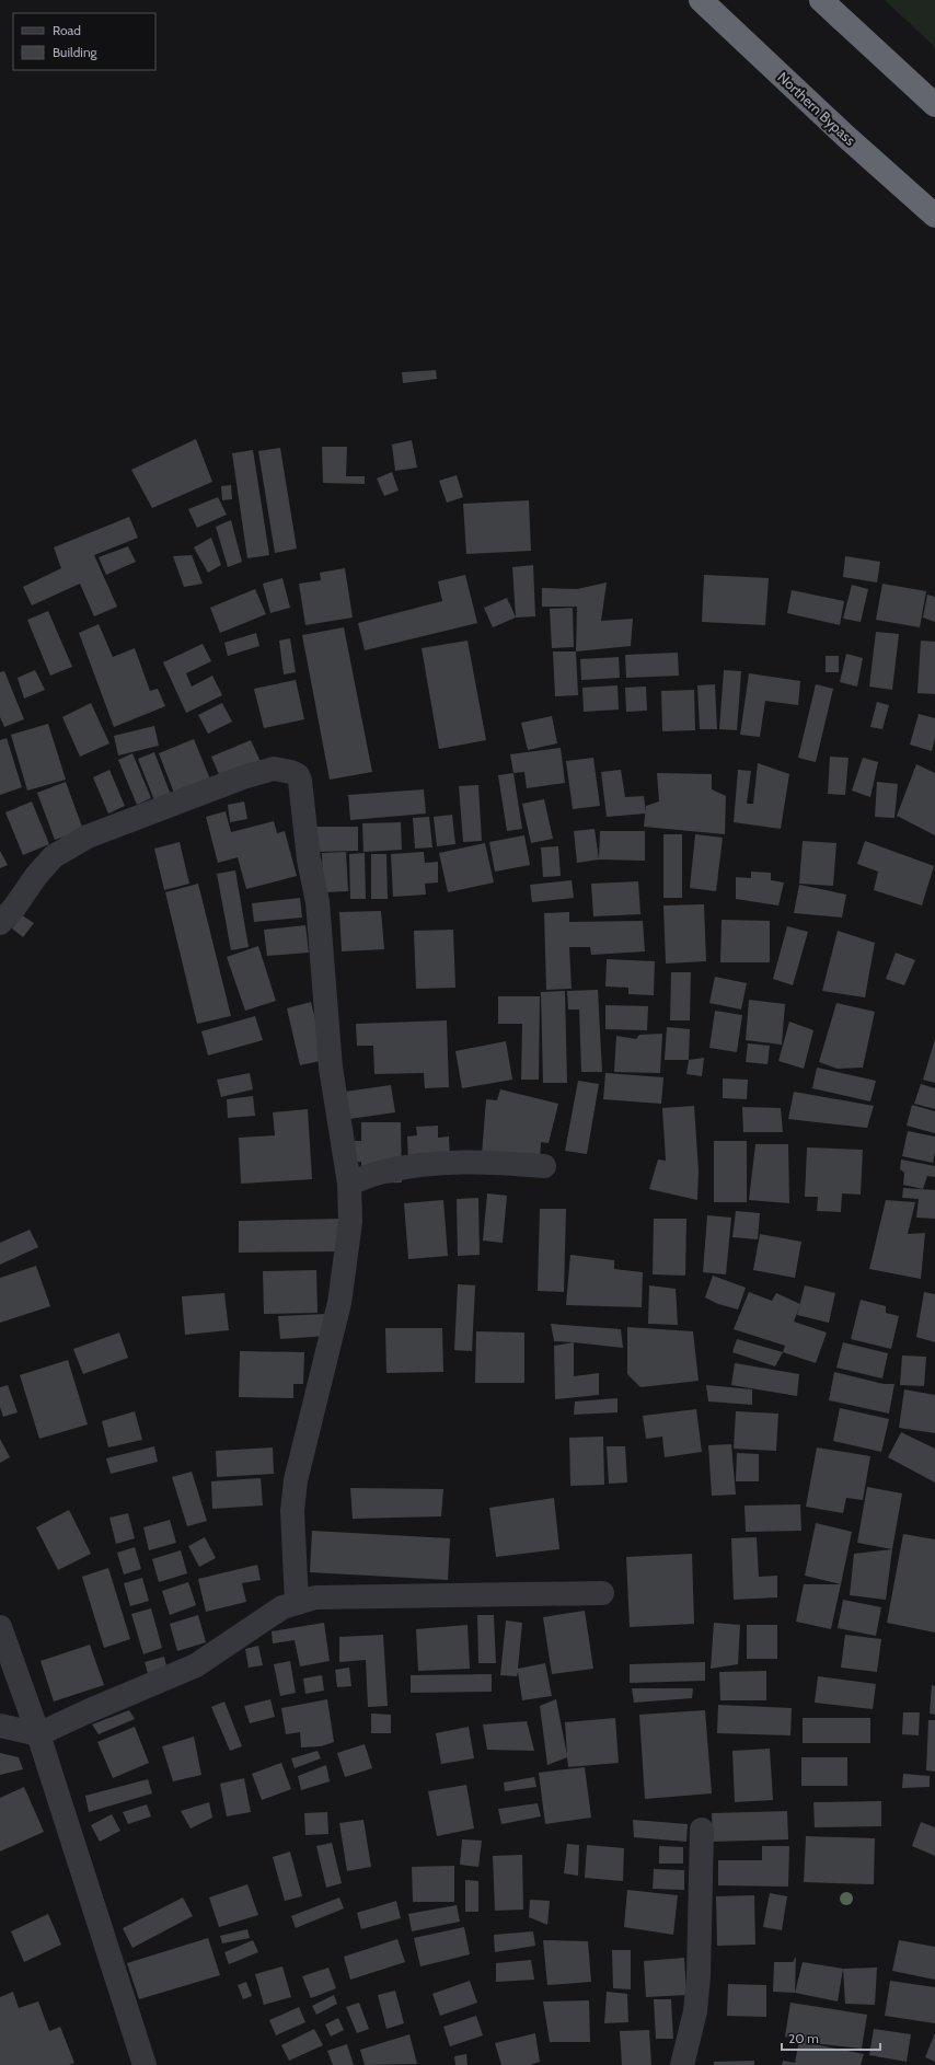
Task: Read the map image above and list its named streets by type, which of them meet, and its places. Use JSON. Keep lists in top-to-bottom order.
{
  "streets": {
    "highway": ["Northern Bypass"]
  },
  "legend": ["Road", "Building"],
  "scale_bar": "20 m"
}
